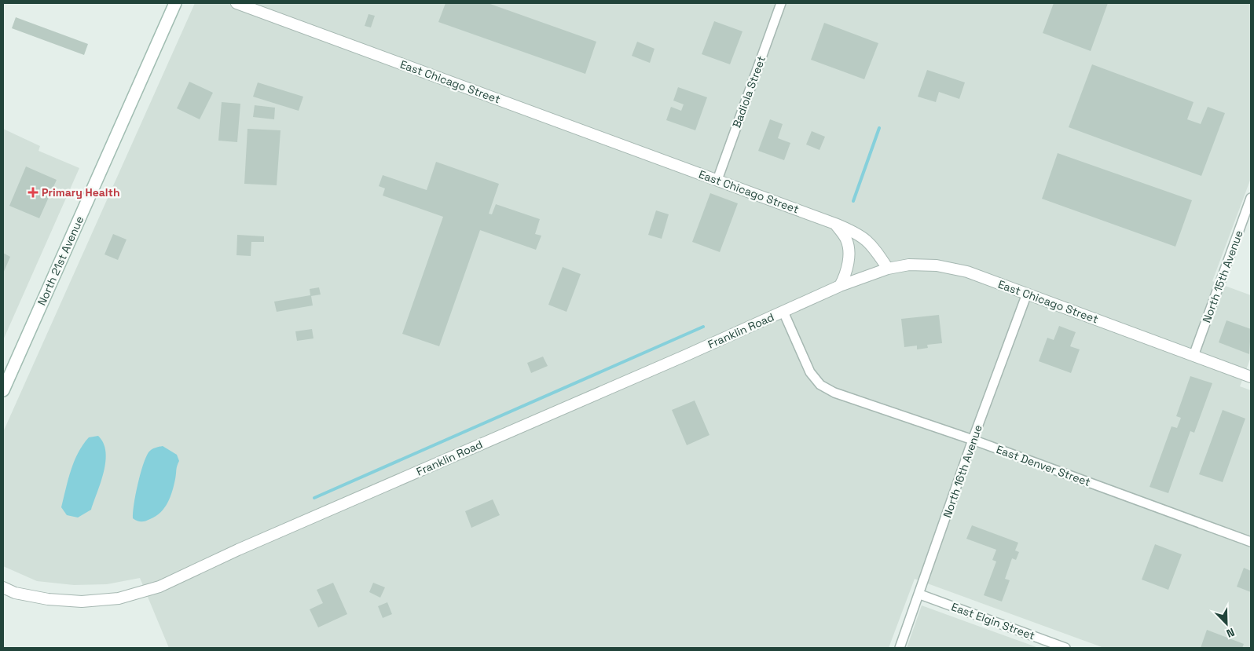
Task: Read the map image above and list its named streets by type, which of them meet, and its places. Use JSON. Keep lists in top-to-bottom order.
{
  "streets": {
    "main road": ["North 21st Avenue"],
    "street": [
      "East Chicago Street",
      "Badiola Street",
      "North 15th Avenue",
      "Franklin Road",
      "East Denver Street",
      "North 16th Avenue",
      "East Elgin Street"
    ]
  },
  "crossings": [
    ["East Chicago Street", "Badiola Street"],
    ["East Chicago Street", "North 15th Avenue"],
    ["East Chicago Street", "Franklin Road"],
    ["East Chicago Street", "North 16th Avenue"],
    ["Franklin Road", "East Denver Street"],
    ["East Denver Street", "North 16th Avenue"],
    ["North 16th Avenue", "East Elgin Street"]
  ],
  "places": {
    "health": ["Primary Health"]
  },
  "north": "bottom right"
}
